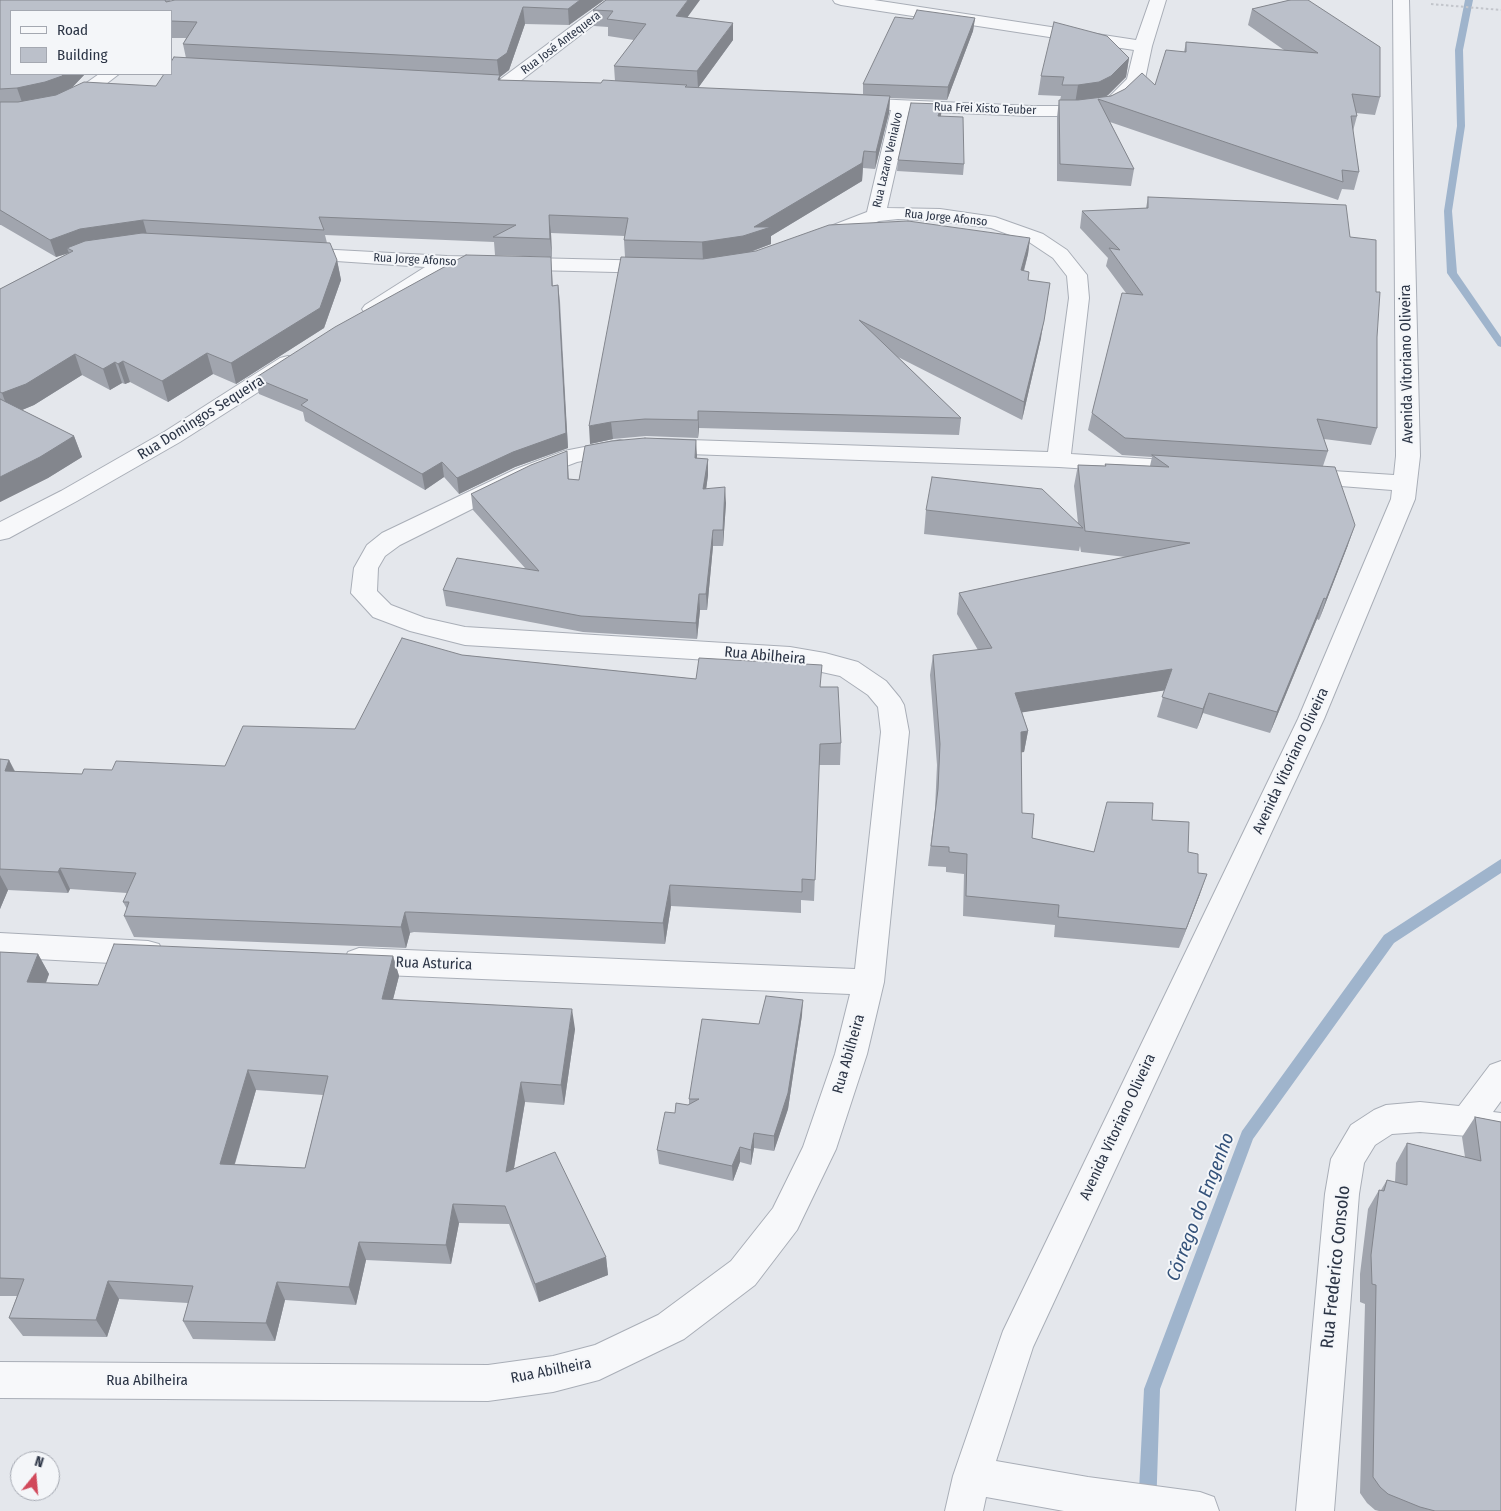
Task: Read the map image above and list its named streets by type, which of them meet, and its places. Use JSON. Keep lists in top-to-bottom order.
{
  "streets": {
    "street": [
      "Rua José Antequera",
      "Rua Frei Xisto Teuber",
      "Rua Lazaro Venialvo",
      "Rua Jorge Afonso",
      "Avenida Vitoriano Oliveira",
      "Rua Domingos Sequeira",
      "Rua Abilheira",
      "Rua Asturica",
      "Rua Frederico Consolo"
    ]
  },
  "crossings": [
    ["Rua Frei Xisto Teuber", "Rua Lazaro Venialvo"],
    ["Rua Lazaro Venialvo", "Rua Jorge Afonso"],
    ["Rua Jorge Afonso", "Rua Abilheira"],
    ["Rua Abilheira", "Rua Asturica"]
  ],
  "water": ["Córrego do Engenho"],
  "legend": ["Road", "Building"],
  "north": "top"
}
